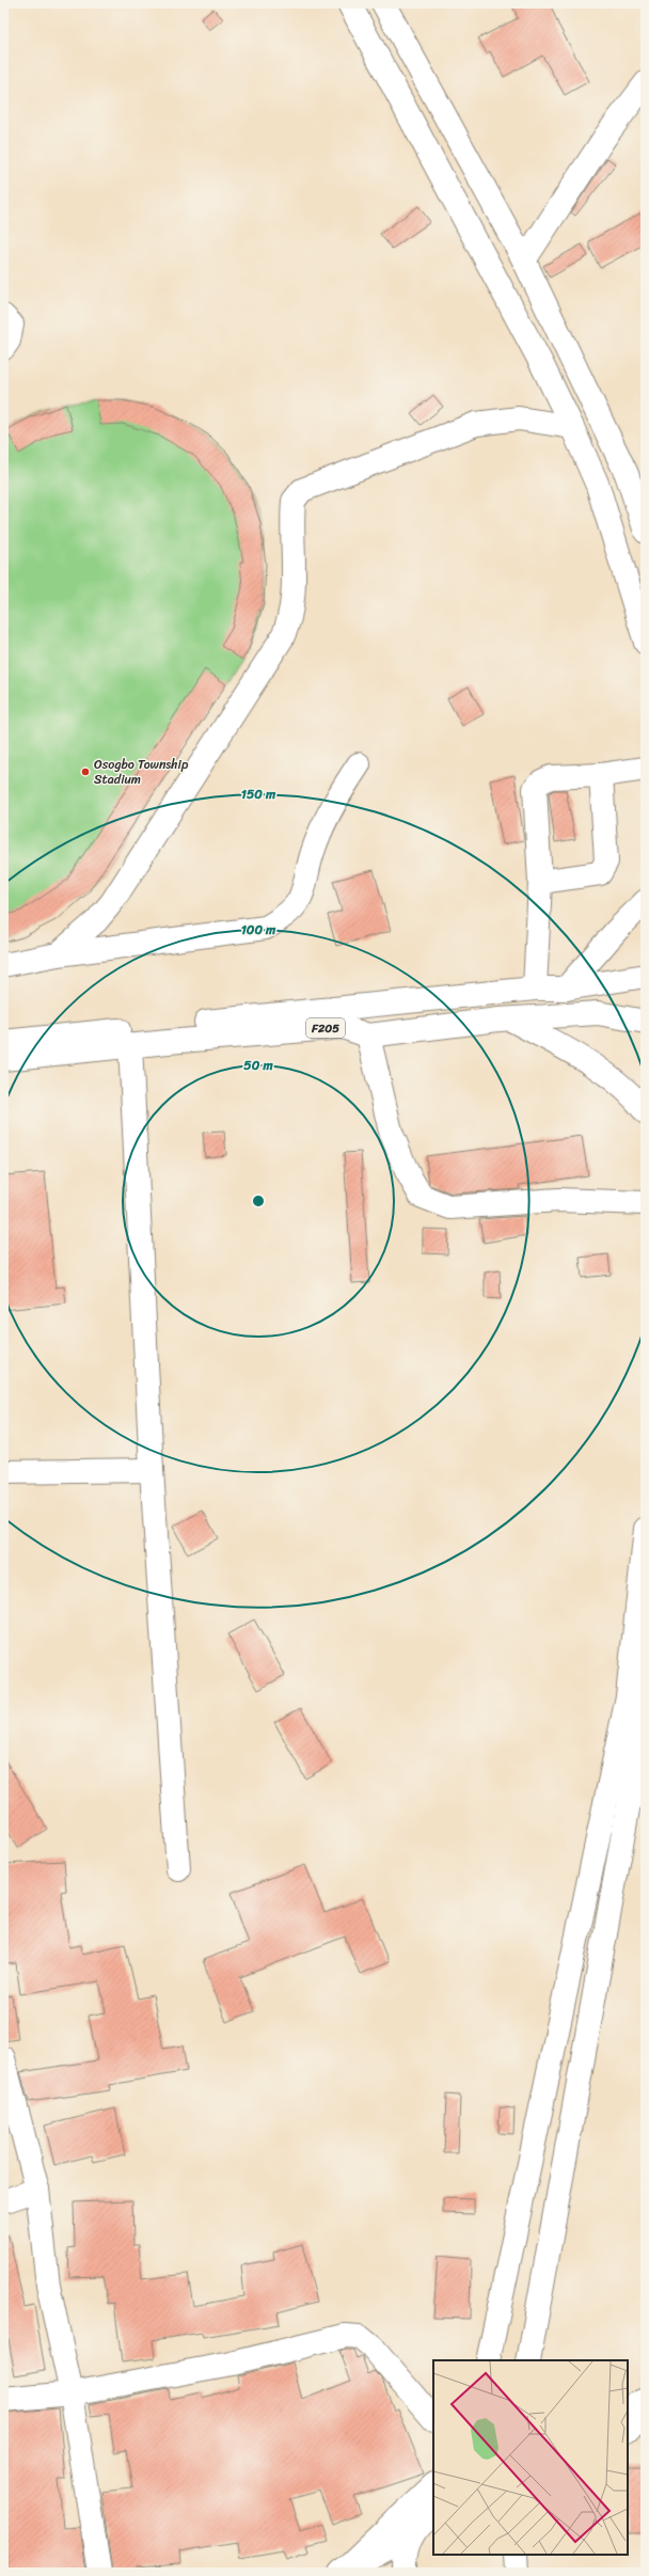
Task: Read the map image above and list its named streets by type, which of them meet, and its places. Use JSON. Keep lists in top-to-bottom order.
{
  "streets": {
    "main road": ["F205"]
  },
  "places": ["Osogbo Township Stadium"],
  "rings": ["150 m", "100 m", "50 m"]
}
